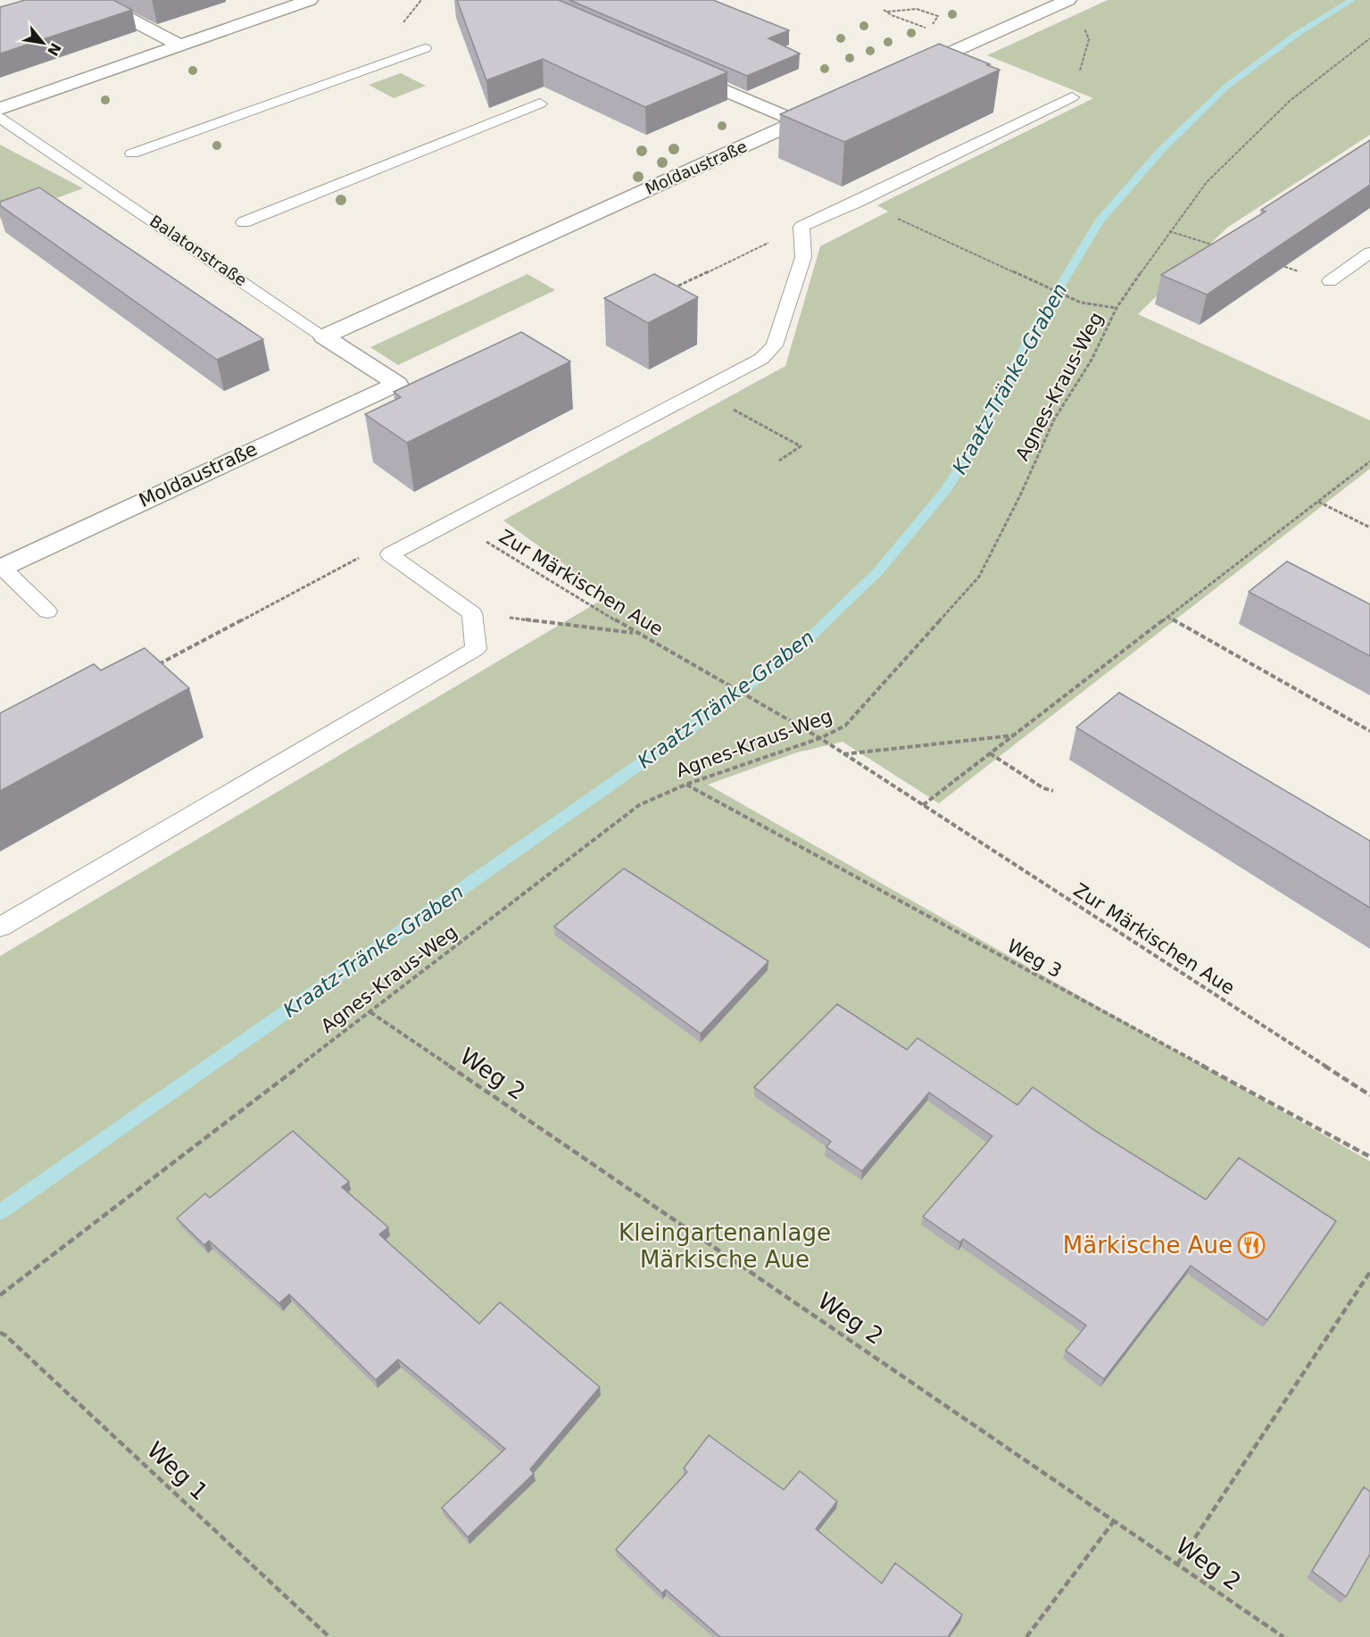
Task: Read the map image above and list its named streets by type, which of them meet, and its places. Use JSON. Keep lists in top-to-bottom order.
{
  "streets": {
    "street": ["Moldaustraße", "Balatonstraße"],
    "path": [
      "Agnes-Kraus-Weg",
      "Zur Märkischen Aue",
      "Weg 3",
      "Weg 2",
      "Weg 1"
    ]
  },
  "crossings": [
    ["Moldaustraße", "Balatonstraße"],
    ["Agnes-Kraus-Weg", "Zur Märkischen Aue"],
    ["Agnes-Kraus-Weg", "Weg 3"],
    ["Agnes-Kraus-Weg", "Weg 2"]
  ],
  "water": ["Kraatz-Tränke-Graben"],
  "parks": ["Kleingartenanlage Märkische Aue"],
  "places": {
    "restaurant": ["Märkische Aue"]
  },
  "north": "bottom right"
}
